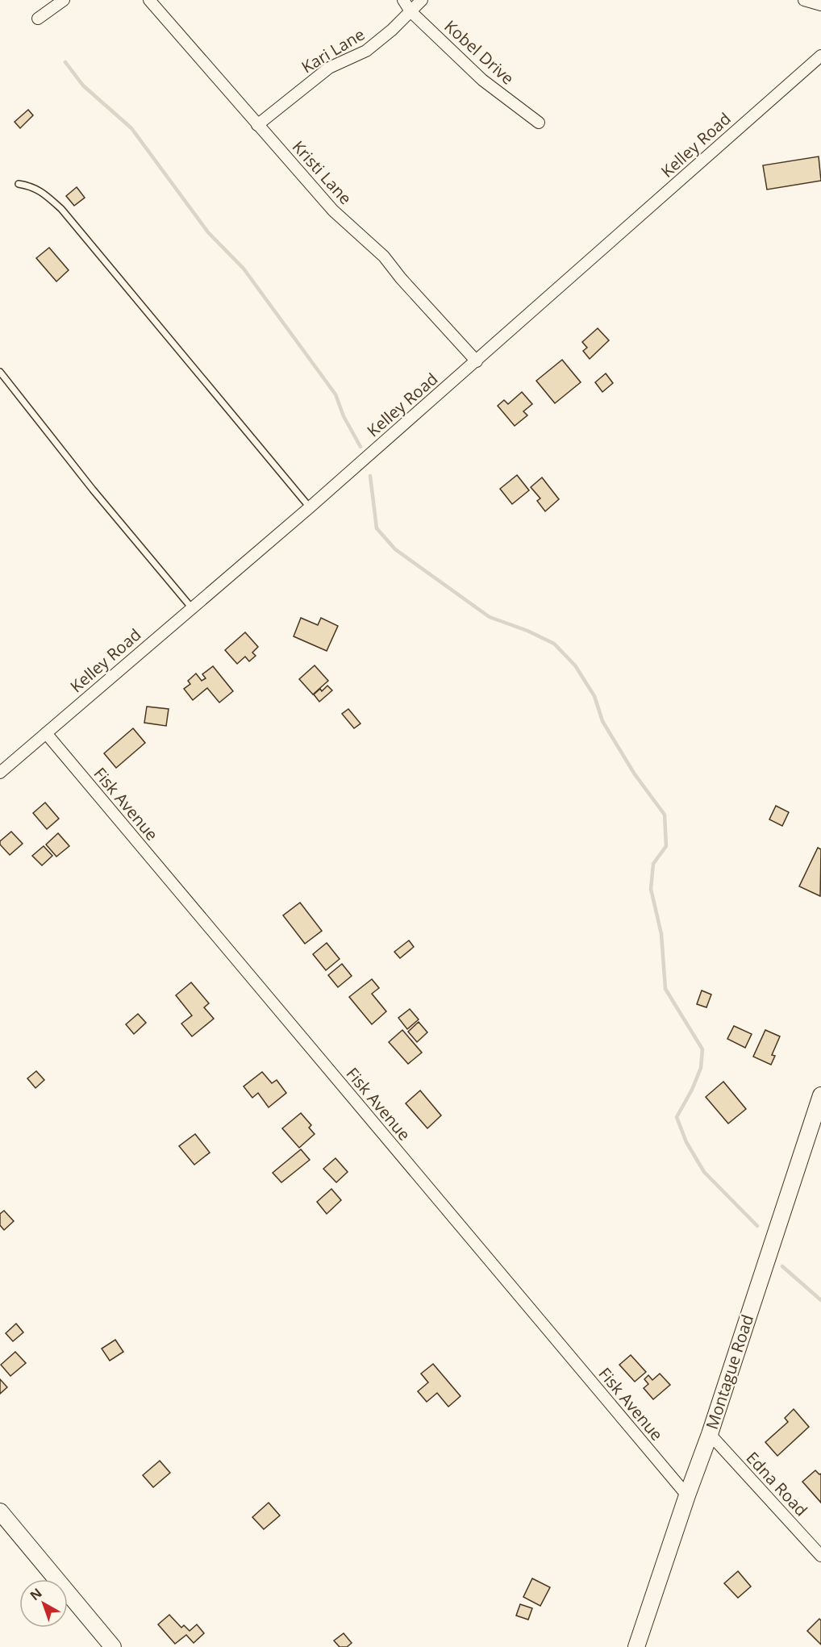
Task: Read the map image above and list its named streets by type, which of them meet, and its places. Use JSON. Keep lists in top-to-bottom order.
{
  "streets": {
    "main road": ["Montague Road"],
    "street": [
      "Kari Lane",
      "Kobel Drive",
      "Kelley Road",
      "Kristi Lane",
      "Fisk Avenue",
      "Edna Road"
    ]
  },
  "crossings": [
    ["Kari Lane", "Kobel Drive"],
    ["Kari Lane", "Kristi Lane"],
    ["Kelley Road", "Kristi Lane"],
    ["Kelley Road", "Fisk Avenue"],
    ["Fisk Avenue", "Montague Road"],
    ["Montague Road", "Edna Road"]
  ],
  "north": "top left"
}
